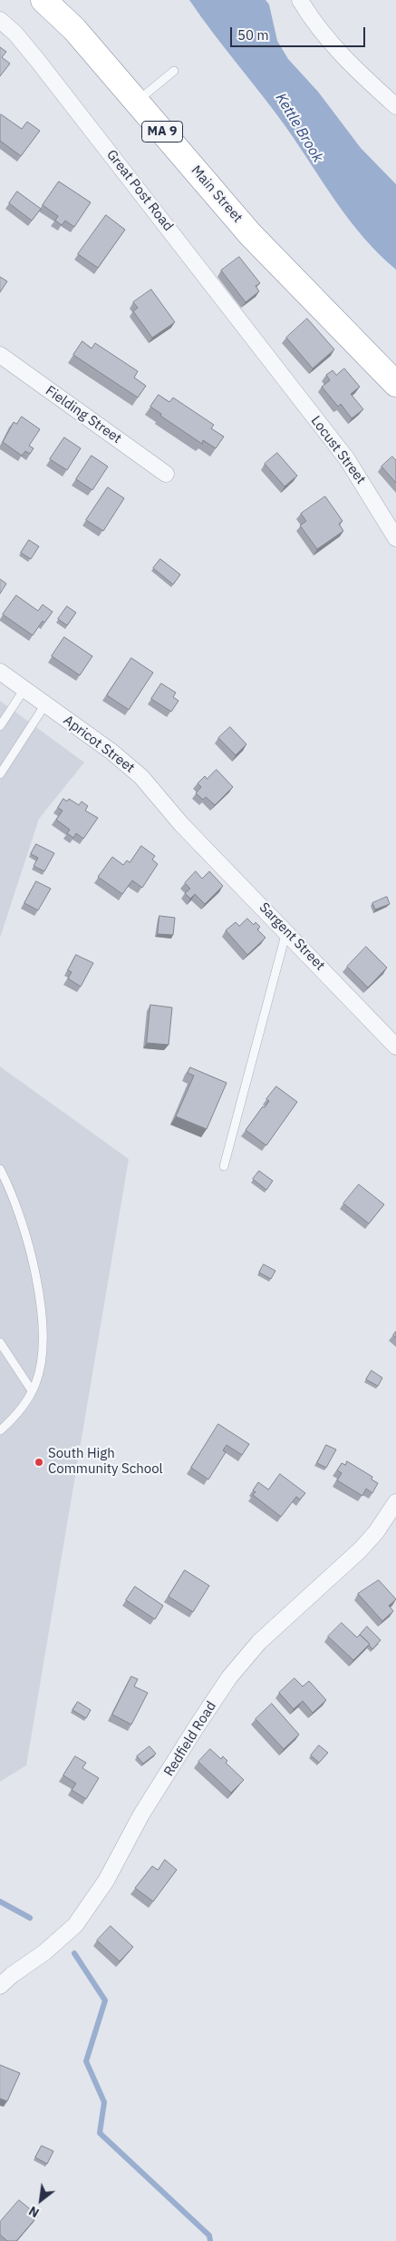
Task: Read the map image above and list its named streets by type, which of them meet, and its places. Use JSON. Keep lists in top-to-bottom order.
{
  "streets": {
    "highway": ["MA 9", "Main Street"],
    "street": [
      "Great Post Road",
      "Fielding Street",
      "Locust Street",
      "Apricot Street",
      "Sargent Street",
      "Redfield Road"
    ]
  },
  "crossings": [
    ["Great Post Road", "Locust Street"],
    ["Apricot Street", "Sargent Street"]
  ],
  "water": ["Kettle Brook"],
  "places": ["South High Community School"],
  "scale_bar": "50 m",
  "north": "bottom left"
}
